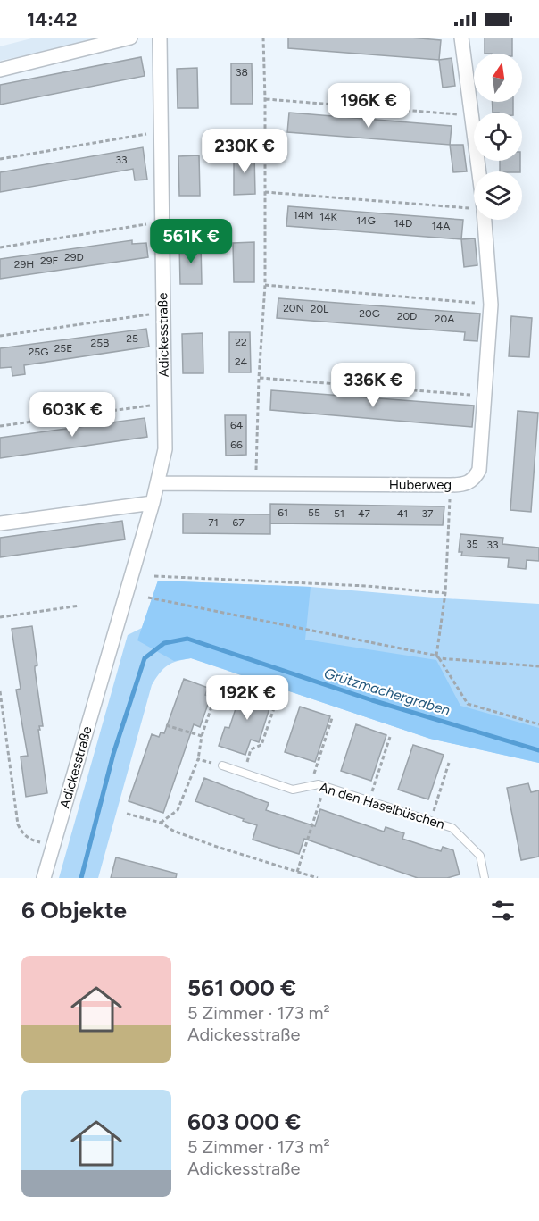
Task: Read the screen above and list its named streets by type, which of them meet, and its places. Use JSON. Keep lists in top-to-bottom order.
{
  "streets": {
    "street": ["Adickesstraße", "Huberweg"],
    "lane": ["An den Haselbüschen"]
  },
  "crossings": [
    ["Adickesstraße", "Huberweg"]
  ],
  "water": ["Grützmachergraben"],
  "house_numbers": [
    "38",
    "33",
    "14M",
    "14K",
    "14G",
    "14D",
    "14A",
    "29D",
    "29F",
    "29H",
    "20N",
    "20L",
    "20G",
    "20D",
    "20A",
    "25",
    "22",
    "25B",
    "25E",
    "25G",
    "24",
    "64",
    "66",
    "61",
    "55",
    "51",
    "47",
    "41",
    "37",
    "71",
    "67",
    "35",
    "33"
  ],
  "north": "top",
  "page": {
    "status": "14:42",
    "price": [
      "196K €",
      "230K €",
      "561K €",
      "336K €",
      "603K €",
      "192K €"
    ],
    "heading": "6 Objekte",
    "list": [
      {
        "name": "561 000 €",
        "note": "5 Zimmer · 173 m² · Adickesstraße"
      },
      {
        "name": "603 000 €",
        "note": "5 Zimmer · 173 m² · Adickesstraße"
      }
    ]
  }
}
